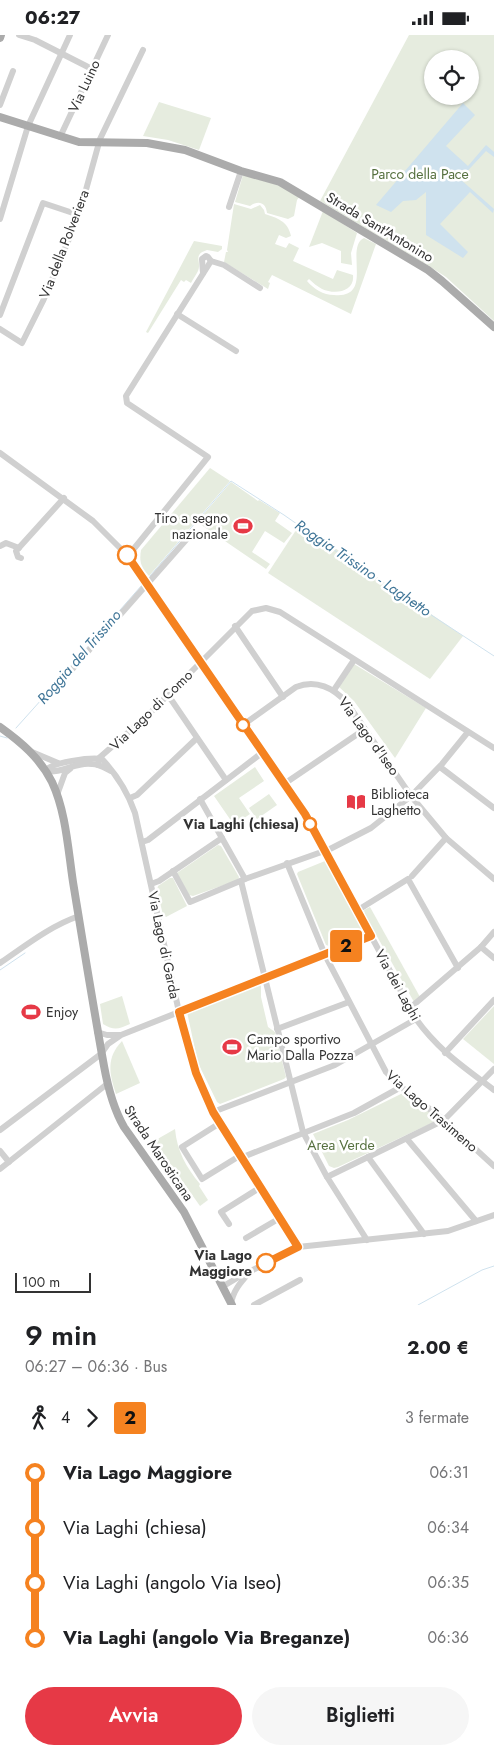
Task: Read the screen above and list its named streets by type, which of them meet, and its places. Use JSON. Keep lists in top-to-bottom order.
{
  "streets": {
    "main road": ["Strada Sant'Antonino", "Strada Marosticana"],
    "street": [
      "Via Luino",
      "Via della Polveriera",
      "Via Lago di Como",
      "Via Lago d'Iseo",
      "Via Lago di Garda",
      "Via dei Laghi",
      "Via Lago Trasimeno"
    ]
  },
  "crossings": [
    ["Via Luino", "Strada Sant'Antonino"],
    ["Strada Sant'Antonino", "Via della Polveriera"],
    ["Via Lago di Como", "Via Lago di Garda"],
    ["Via Lago di Como", "Via dei Laghi"],
    ["Via Lago d'Iseo", "Via dei Laghi"]
  ],
  "water": ["Roggia Trissino - Laghetto", "Roggia del Trissino"],
  "parks": ["Parco della Pace", "Area Verde"],
  "places": {
    "sports": ["Tiro a segno nazionale", "Enjoy", "Campo sportivo Mario Dalla Pozza"],
    "library": ["Biblioteca Laghetto"],
    "other": ["Via Laghi (chiesa)", "Via Lago Maggiore"]
  },
  "lines": ["bus line 2"],
  "scale_bar": "100 m",
  "page": {
    "status": "06:27",
    "on_map": "2",
    "scale": "100 m",
    "heading": ["9 min", "06:27 – 06:36 · Bus", "2.00 €"],
    "legs": ["4", "2", "3 fermate"],
    "list": [
      {
        "name": "Via Lago Maggiore",
        "value": "06:31"
      },
      {
        "name": "Via Laghi (chiesa)",
        "value": "06:34"
      },
      {
        "name": "Via Laghi (angolo Via Iseo)",
        "value": "06:35"
      },
      {
        "name": "Via Laghi (angolo Via Breganze)",
        "value": "06:36"
      }
    ],
    "buttons": ["Avvia", "Biglietti"]
  }
}
